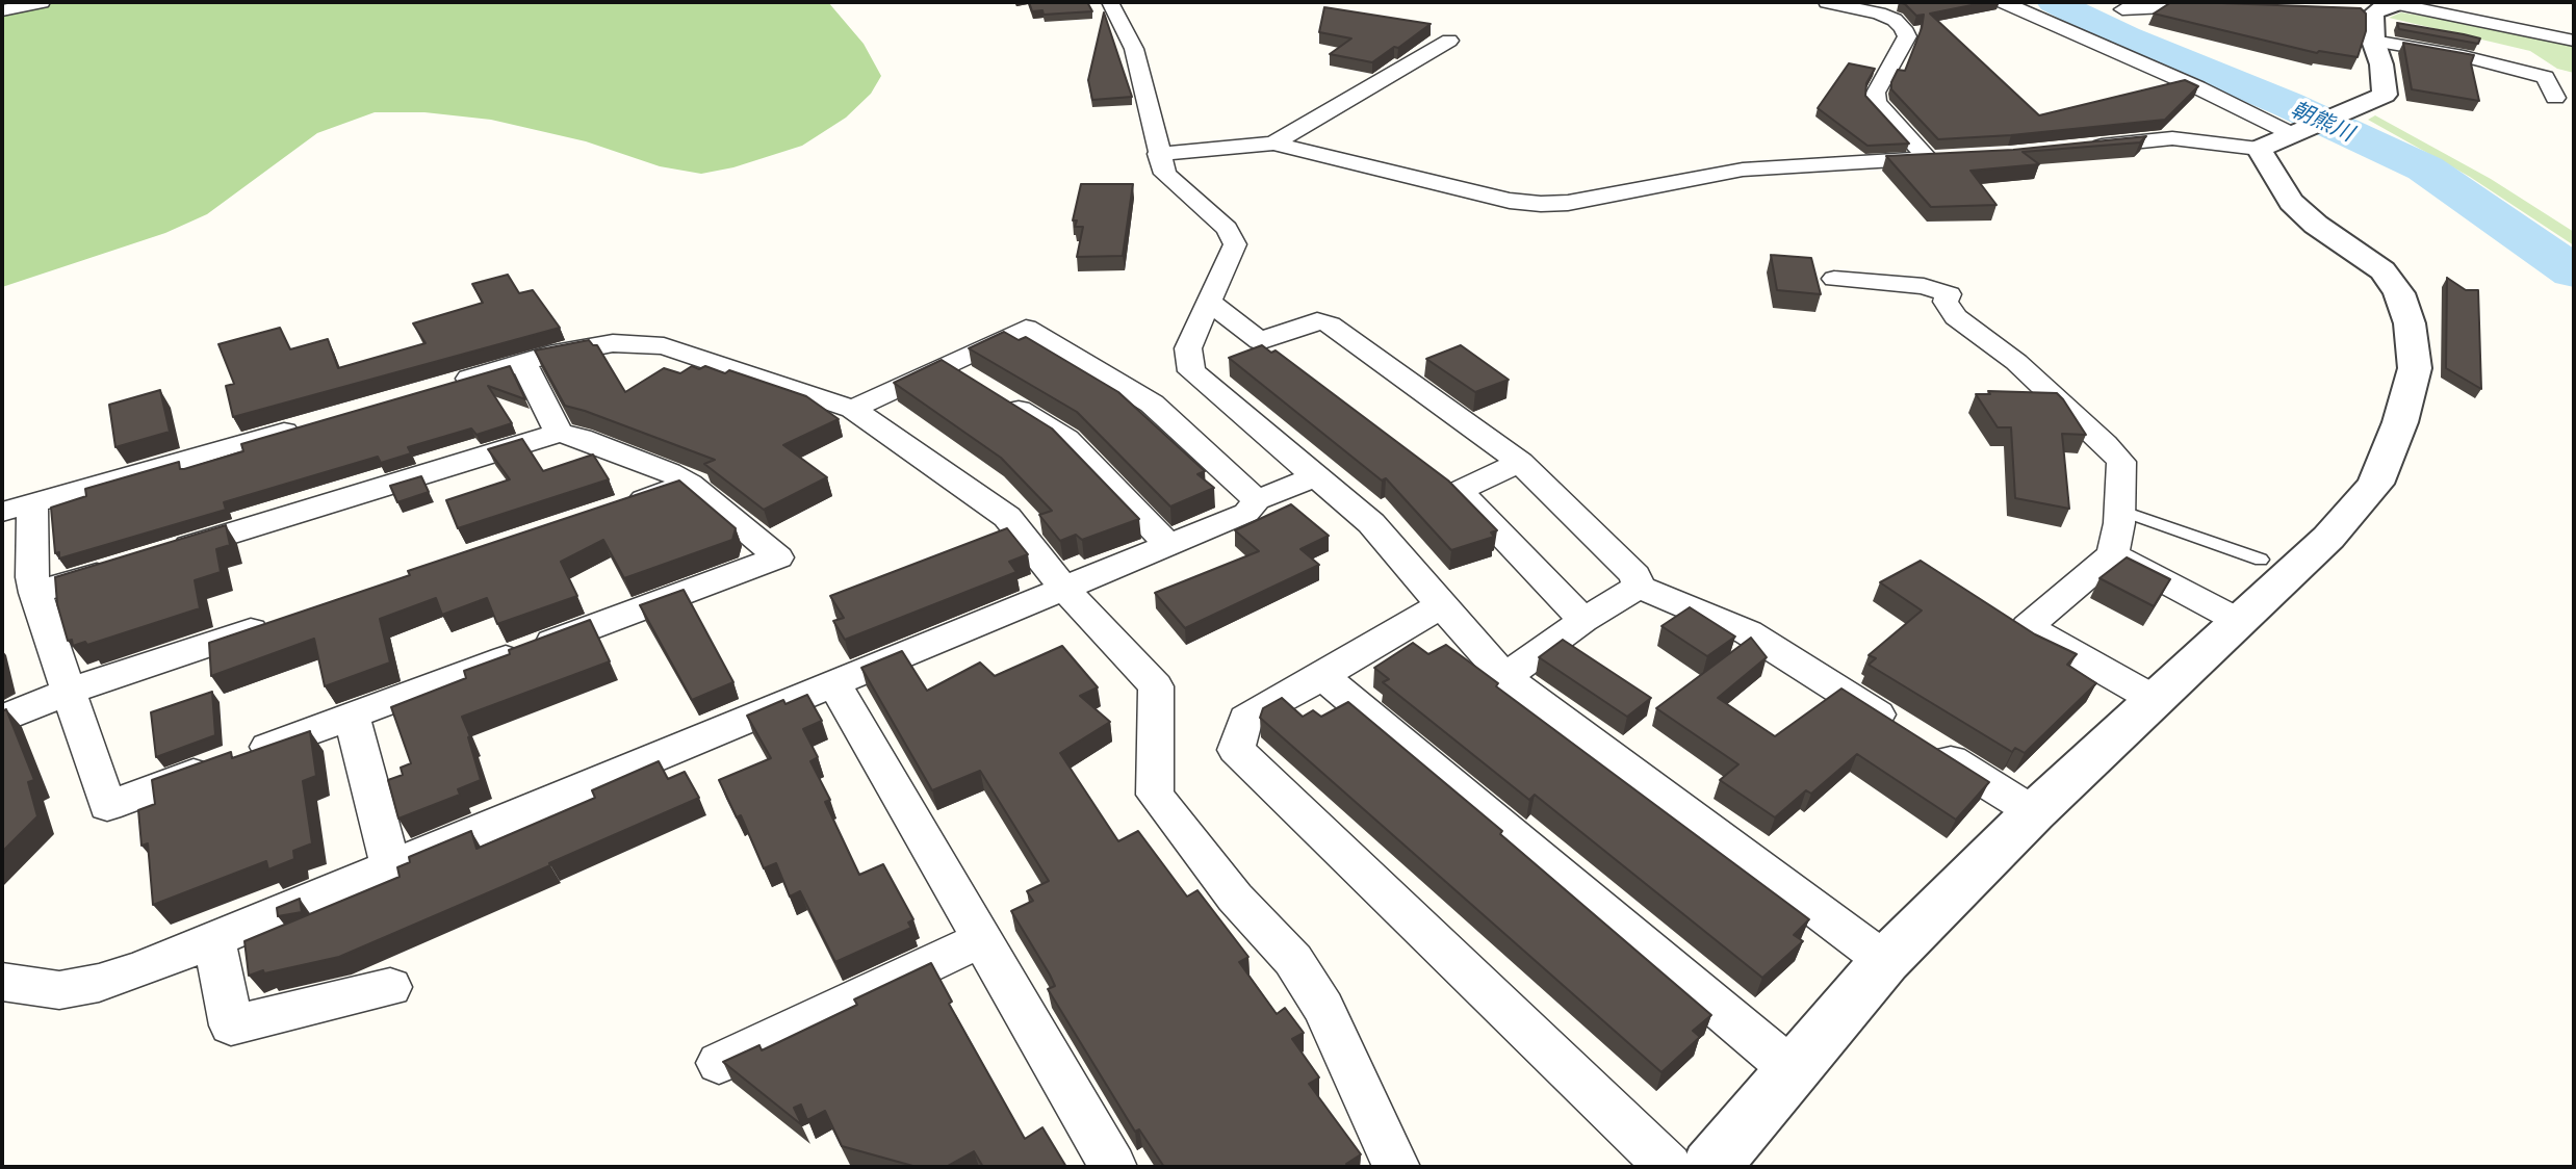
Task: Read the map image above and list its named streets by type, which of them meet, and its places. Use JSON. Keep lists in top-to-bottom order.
{
  "water": ["朝熊川"]
}
